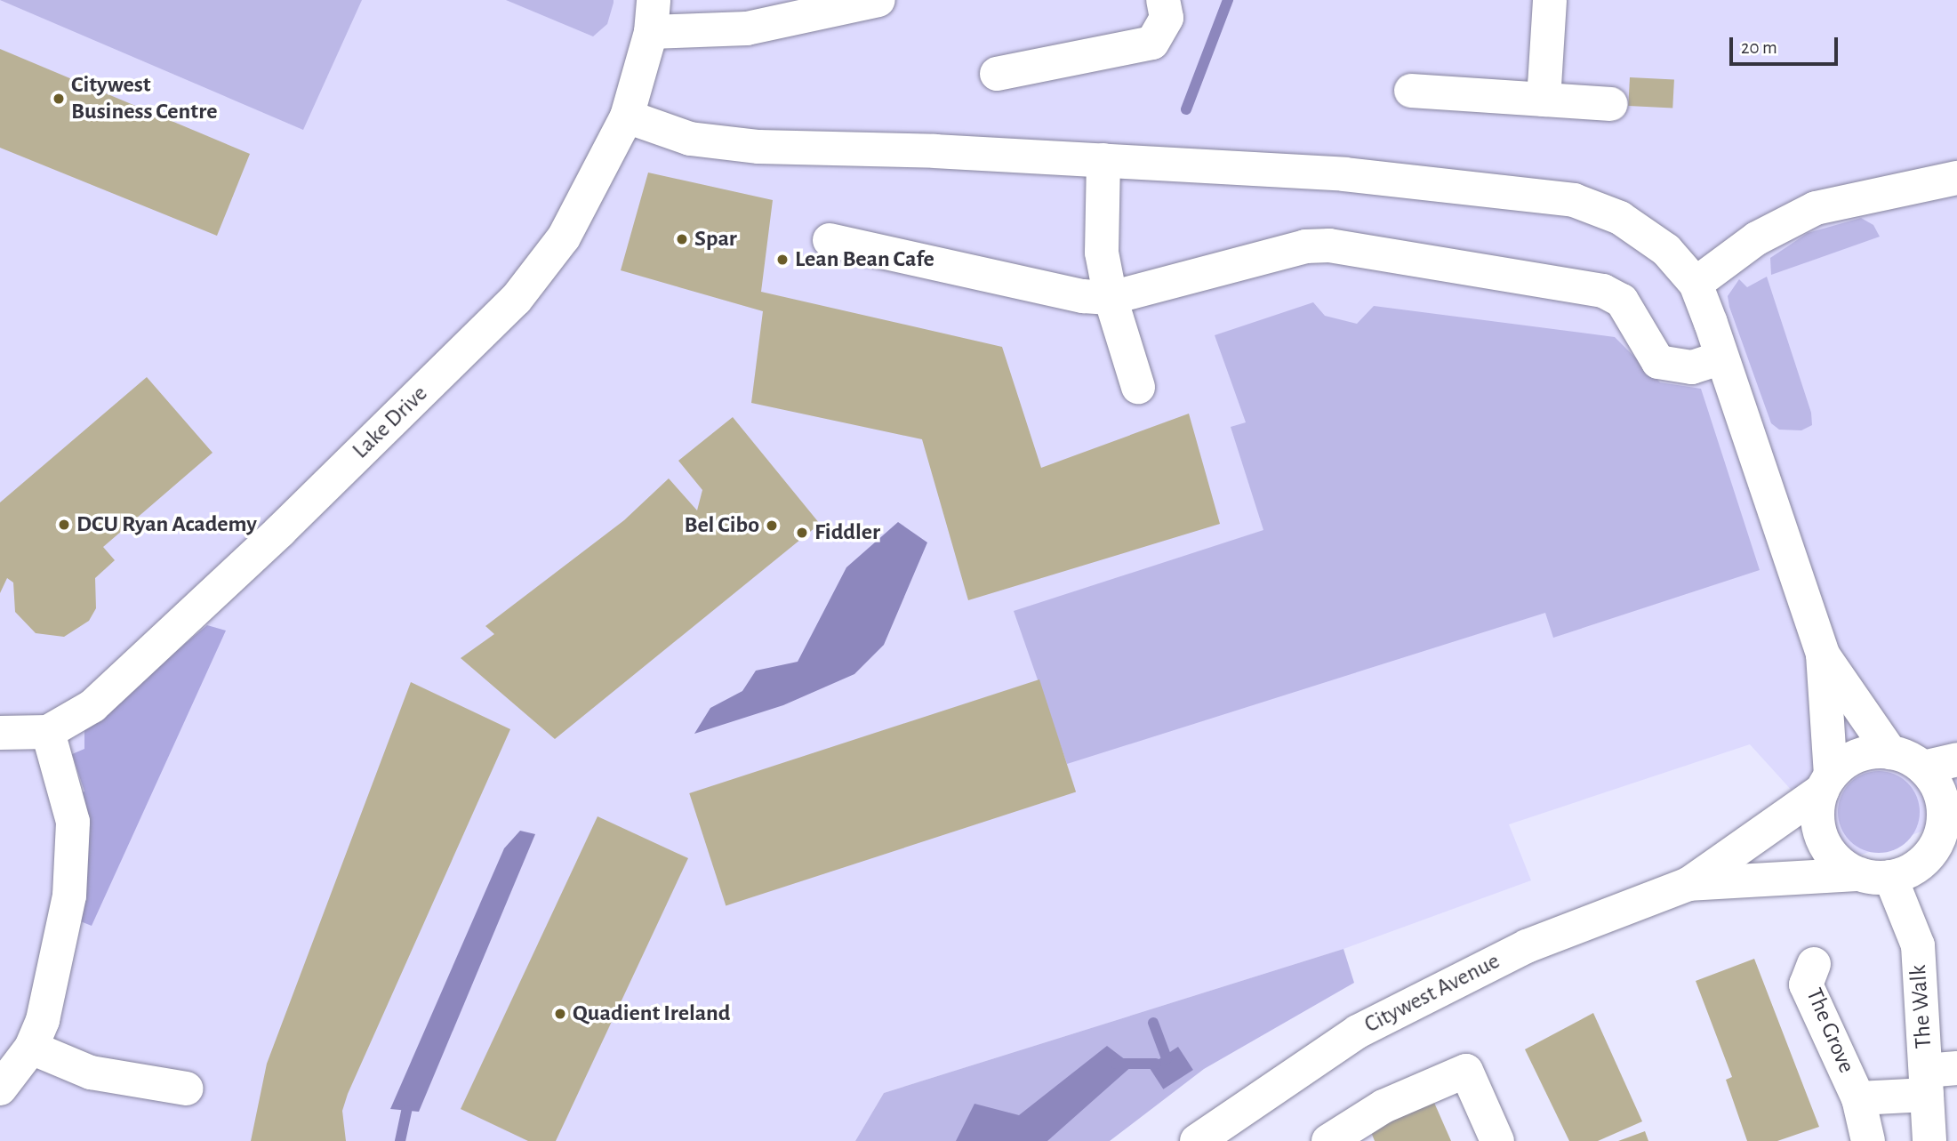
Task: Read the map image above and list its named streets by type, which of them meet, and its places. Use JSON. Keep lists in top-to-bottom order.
{
  "streets": {
    "street": [
      "Lake Drive",
      "Citywest Avenue",
      "The Walk",
      "The Grove"
    ]
  },
  "crossings": [
    ["Citywest Avenue", "The Walk"],
    ["The Walk", "The Grove"]
  ],
  "places": [
    "Citywest Business Centre",
    "Spar",
    "Lean Bean Cafe",
    "DCU Ryan Academy",
    "Bel Cibo",
    "Fiddler",
    "Quadient Ireland"
  ],
  "scale_bar": "20 m"
}
